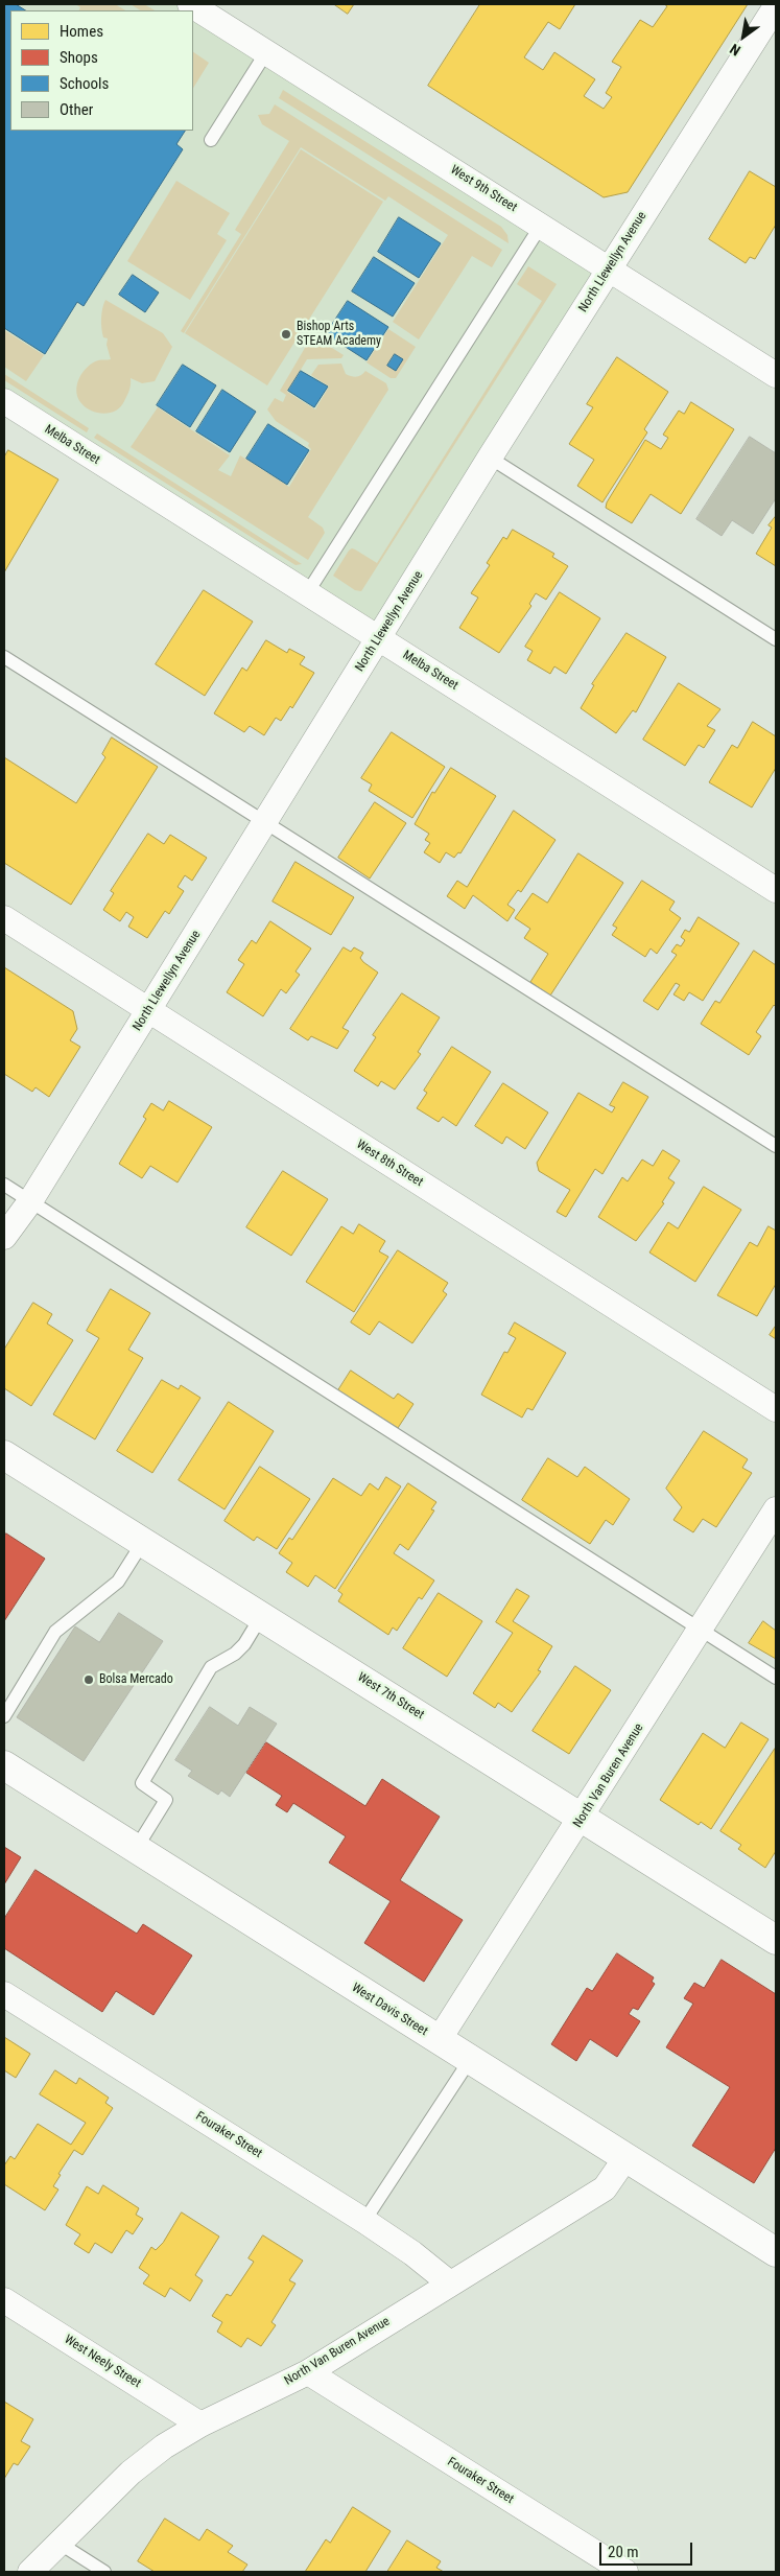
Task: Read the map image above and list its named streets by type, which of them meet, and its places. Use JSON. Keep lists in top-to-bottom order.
{
  "streets": {
    "main road": ["West 7th Street", "West Davis Street"],
    "street": [
      "West 9th Street",
      "North Llewellyn Avenue",
      "Melba Street",
      "West 8th Street",
      "North Van Buren Avenue",
      "Fouraker Street",
      "West Neely Street"
    ]
  },
  "crossings": [
    ["West 9th Street", "North Llewellyn Avenue"],
    ["North Llewellyn Avenue", "Melba Street"],
    ["North Llewellyn Avenue", "West 8th Street"],
    ["West 7th Street", "North Van Buren Avenue"],
    ["North Van Buren Avenue", "West Davis Street"],
    ["North Van Buren Avenue", "Fouraker Street"],
    ["North Van Buren Avenue", "West Neely Street"]
  ],
  "places": ["Bishop Arts STEAM Academy", "Bolsa Mercado"],
  "legend": [
    "Homes",
    "Shops",
    "Schools",
    "Other"
  ],
  "scale_bar": "20 m",
  "north": "bottom left"
}
